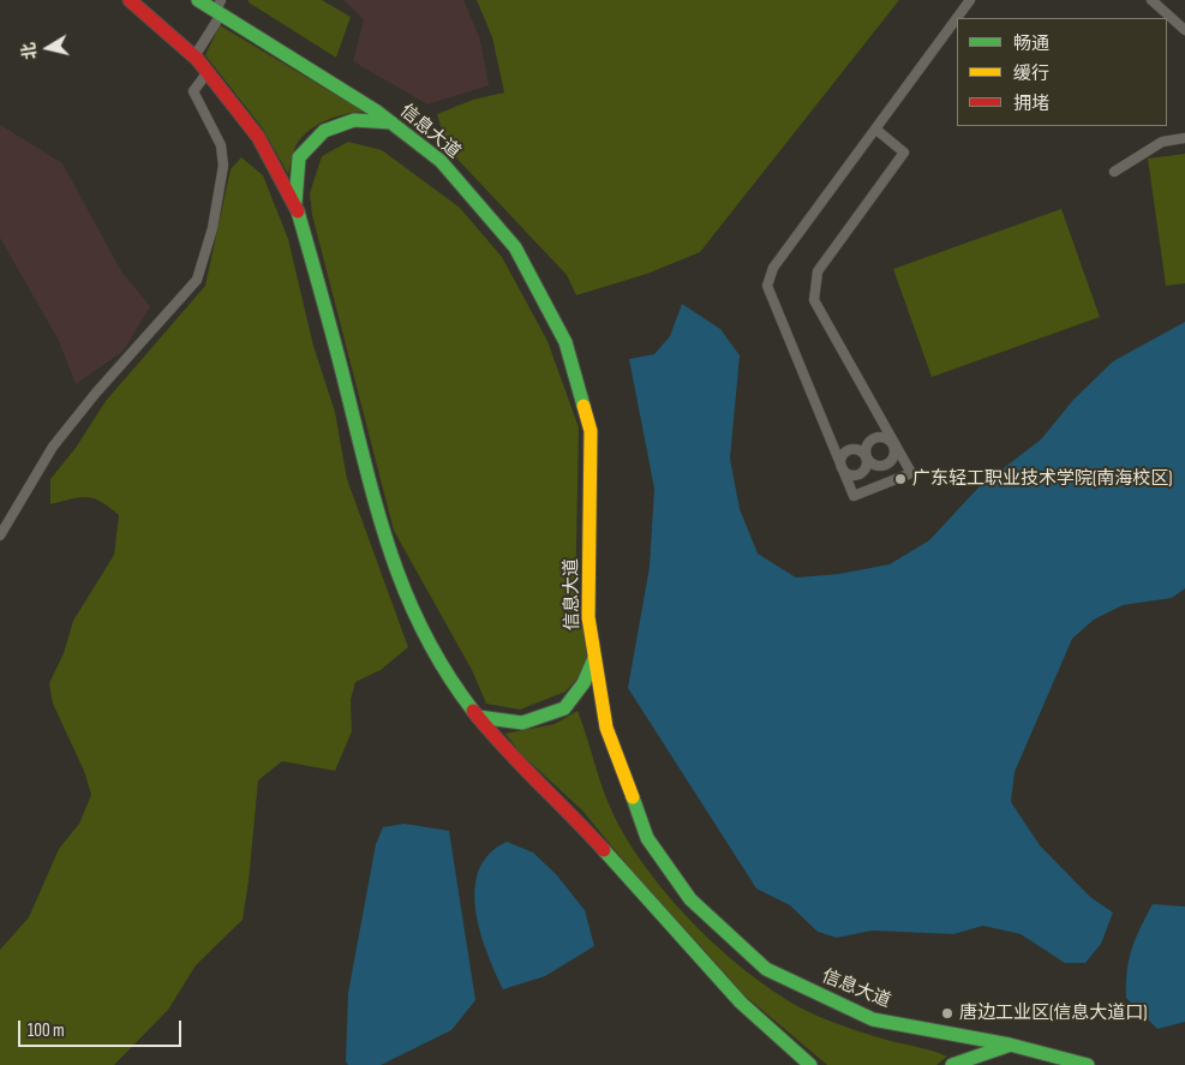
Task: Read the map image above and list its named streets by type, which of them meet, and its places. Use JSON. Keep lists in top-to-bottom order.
{
  "streets": {
    "main road": ["信息大道"]
  },
  "places": ["广东轻工职业技术学院(南海校区)", "唐边工业区(信息大道口)"],
  "legend": ["畅通", "缓行", "拥堵"],
  "scale_bar": "100 m",
  "north": "left"
}
